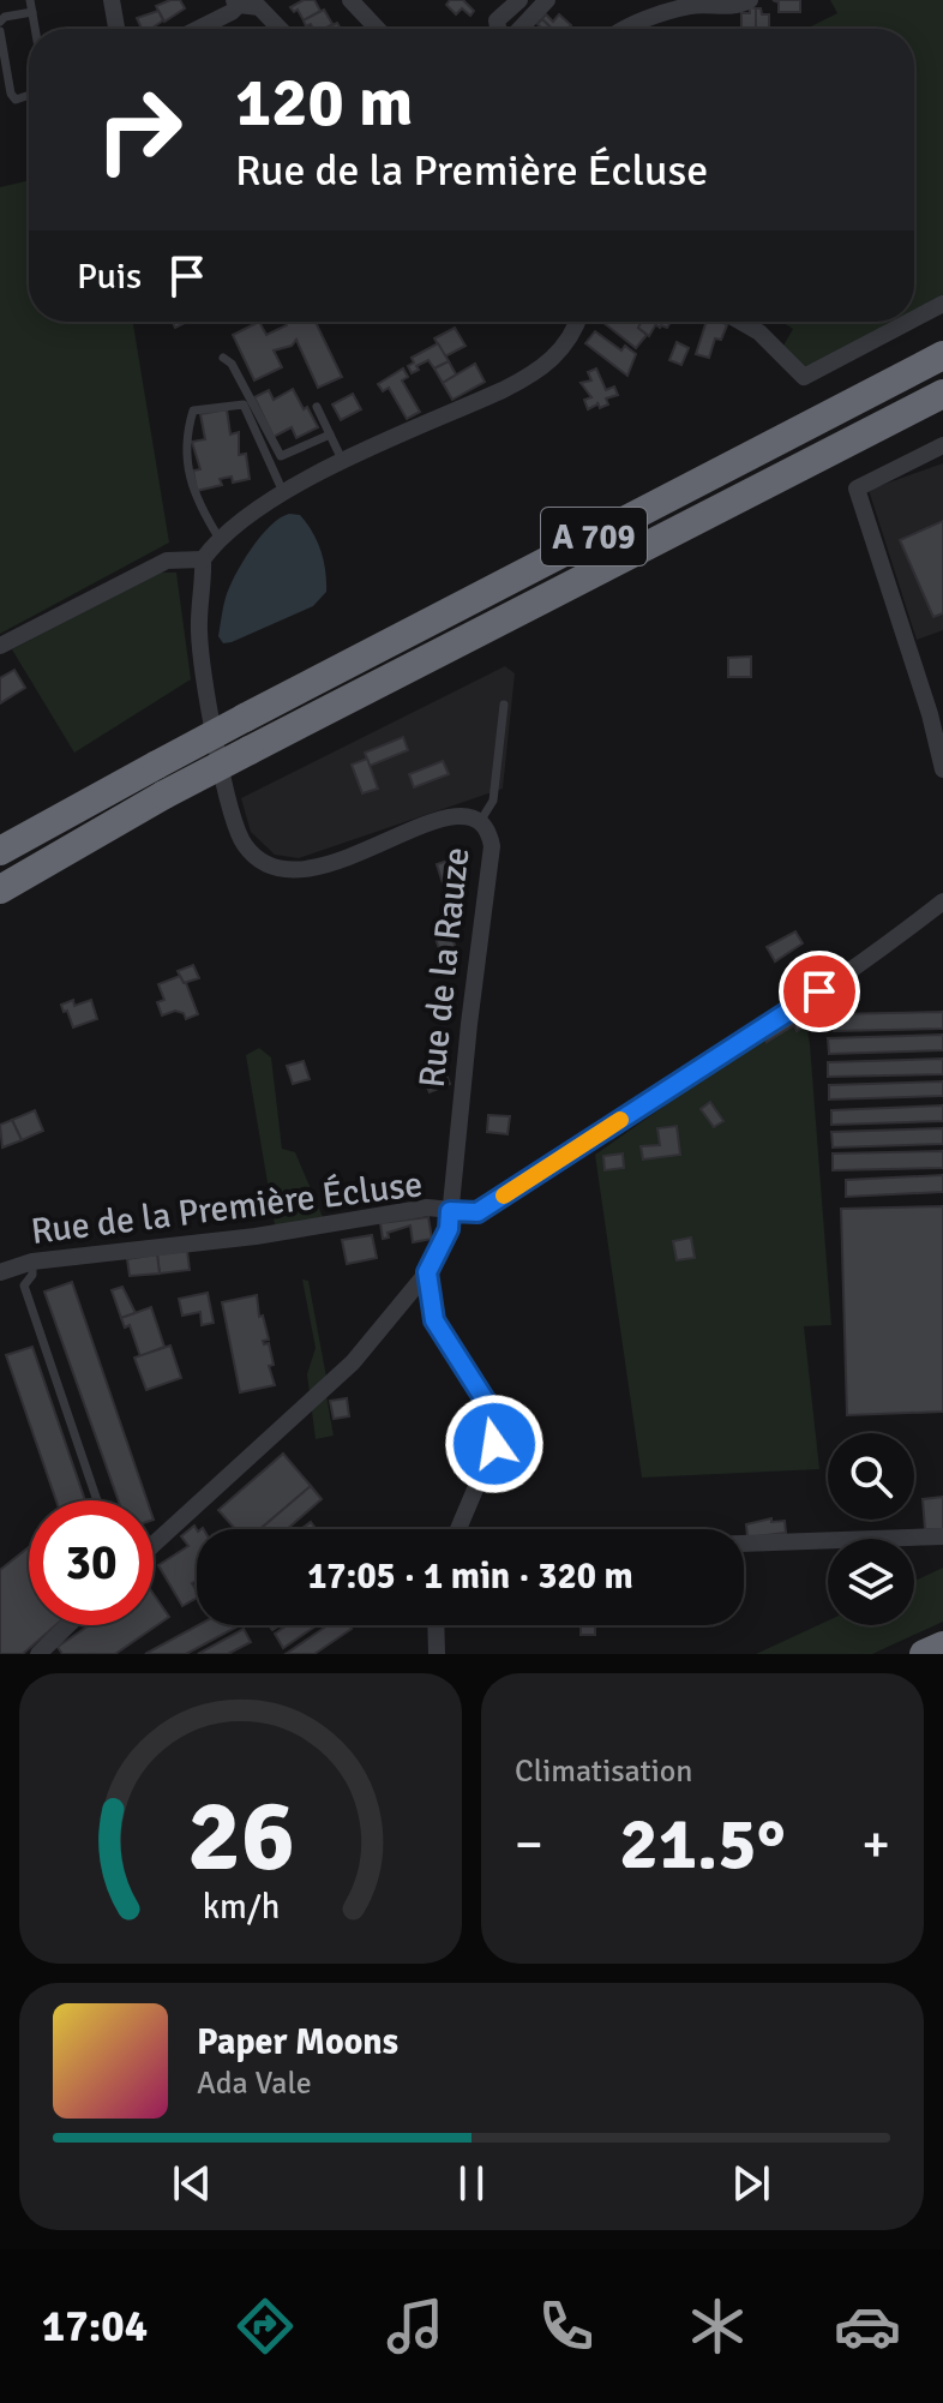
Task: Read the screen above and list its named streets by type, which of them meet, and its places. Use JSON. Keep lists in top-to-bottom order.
{
  "streets": {
    "highway": ["A 709"],
    "street": ["Rue de la Rauze", "Rue de la Première Écluse"]
  },
  "crossings": [
    ["Rue de la Rauze", "Rue de la Première Écluse"]
  ],
  "page": {
    "turn": ["120 m", "Rue de la Première Écluse"],
    "then": "Puis",
    "limit": "30",
    "trip": "17:05 · 1 min · 320 m",
    "tile": "Climatisation",
    "heat": ["−", "21.5°", "+"],
    "song": ["Paper Moons", "Ada Vale"],
    "tabs": "17:04",
    "gauge": ["26", "km/h"]
  }
}
